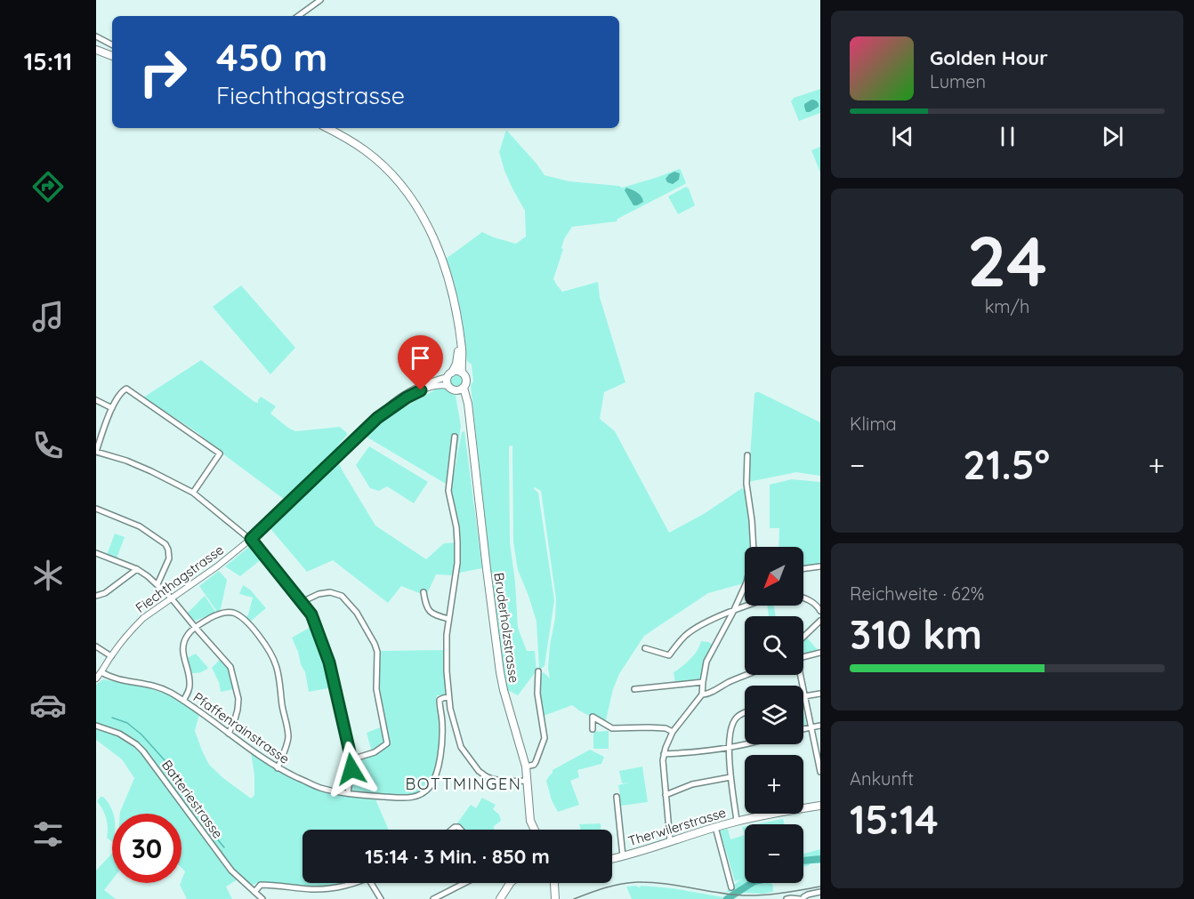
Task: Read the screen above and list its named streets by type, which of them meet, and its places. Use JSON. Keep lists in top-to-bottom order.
{
  "streets": {
    "main road": ["Bruderholzstrasse", "Therwilerstrasse"],
    "street": ["Fiechthagstrasse", "Pfaffenrainstrasse", "Batteriestrasse"]
  },
  "crossings": [
    ["Fiechthagstrasse", "Bruderholzstrasse"],
    ["Fiechthagstrasse", "Pfaffenrainstrasse"]
  ],
  "districts": ["BOTTMINGEN"],
  "north": "bottom left",
  "page": {
    "tabs": "15:11",
    "turn": ["450 m", "Fiechthagstrasse"],
    "song": ["Golden Hour", "Lumen"],
    "tile": [
      ["24", "km/h"],
      "Klima",
      ["Reichweite · 62%", "310 km"],
      ["Ankunft", "15:14"]
    ],
    "heat": ["−", "21.5°", "+"],
    "map_buttons": ["+", "−"],
    "limit": "30",
    "trip": "15:14 · 3 Min. · 850 m"
  }
}
